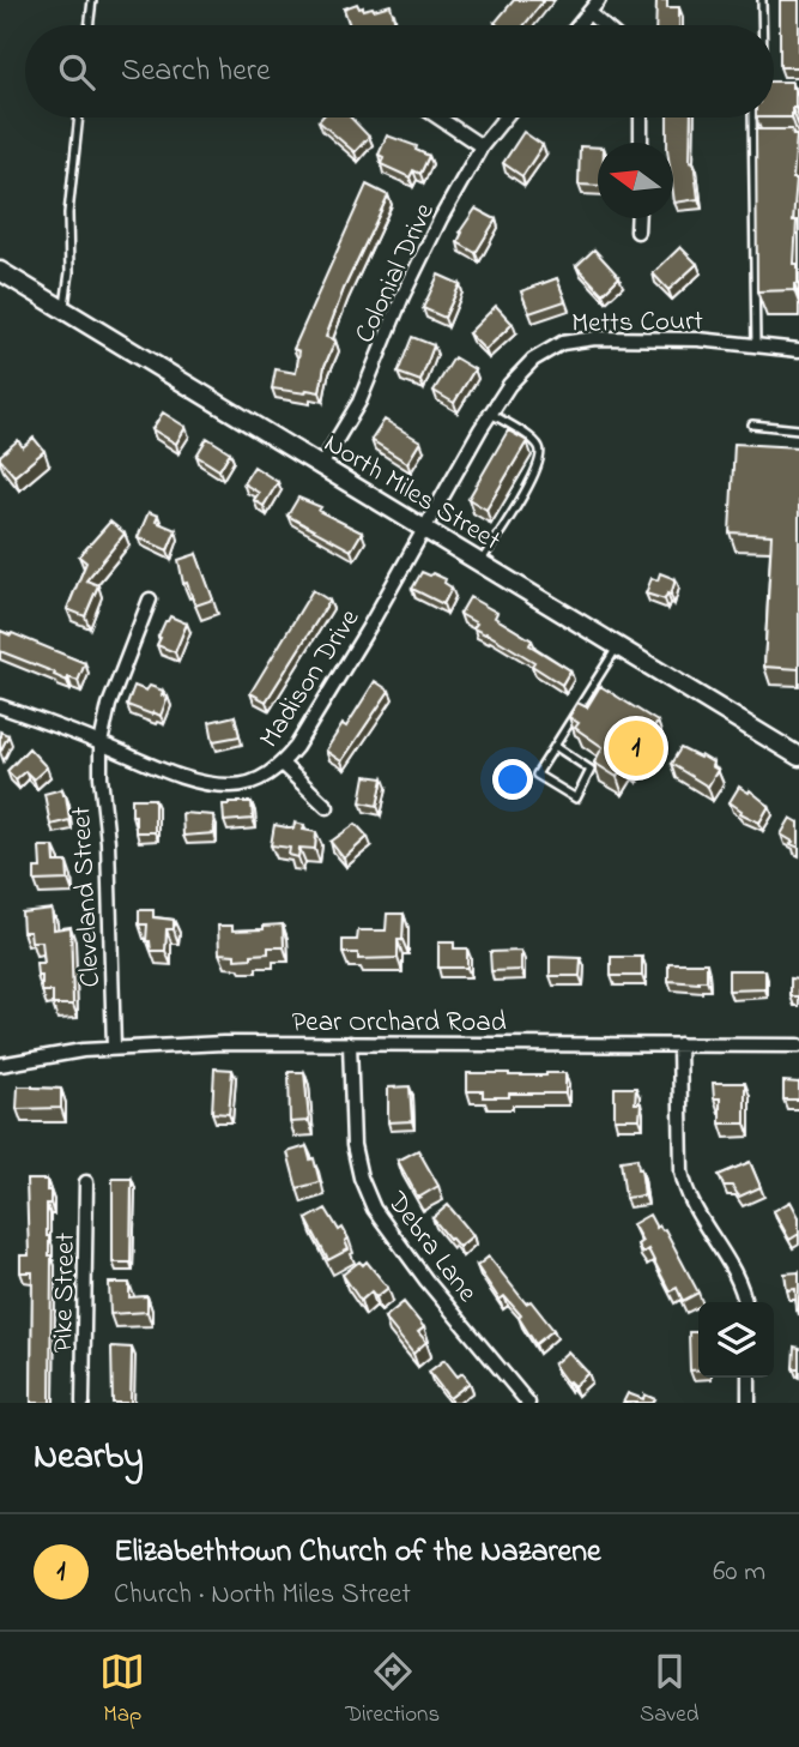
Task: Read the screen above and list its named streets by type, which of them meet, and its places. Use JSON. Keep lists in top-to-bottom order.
{
  "streets": {
    "main road": ["North Miles Street"],
    "street": [
      "Colonial Drive",
      "Metts Court",
      "Madison Drive",
      "Cleveland Street",
      "Pear Orchard Road",
      "Debra Lane",
      "Pike Street"
    ]
  },
  "crossings": [
    ["Colonial Drive", "North Miles Street"],
    ["Metts Court", "North Miles Street"],
    ["Metts Court", "Madison Drive"],
    ["North Miles Street", "Madison Drive"],
    ["Madison Drive", "Cleveland Street"],
    ["Cleveland Street", "Pear Orchard Road"],
    ["Pear Orchard Road", "Debra Lane"]
  ],
  "north": "left",
  "page": {
    "search": "Search here",
    "pins": "1",
    "heading": "Nearby",
    "list": [
      {
        "mark": "1",
        "name": "Elizabethtown Church of the Nazarene",
        "note": "Church · North Miles Street",
        "value": "60 m"
      }
    ],
    "nav": ["Map", "Directions", "Saved"]
  }
}
